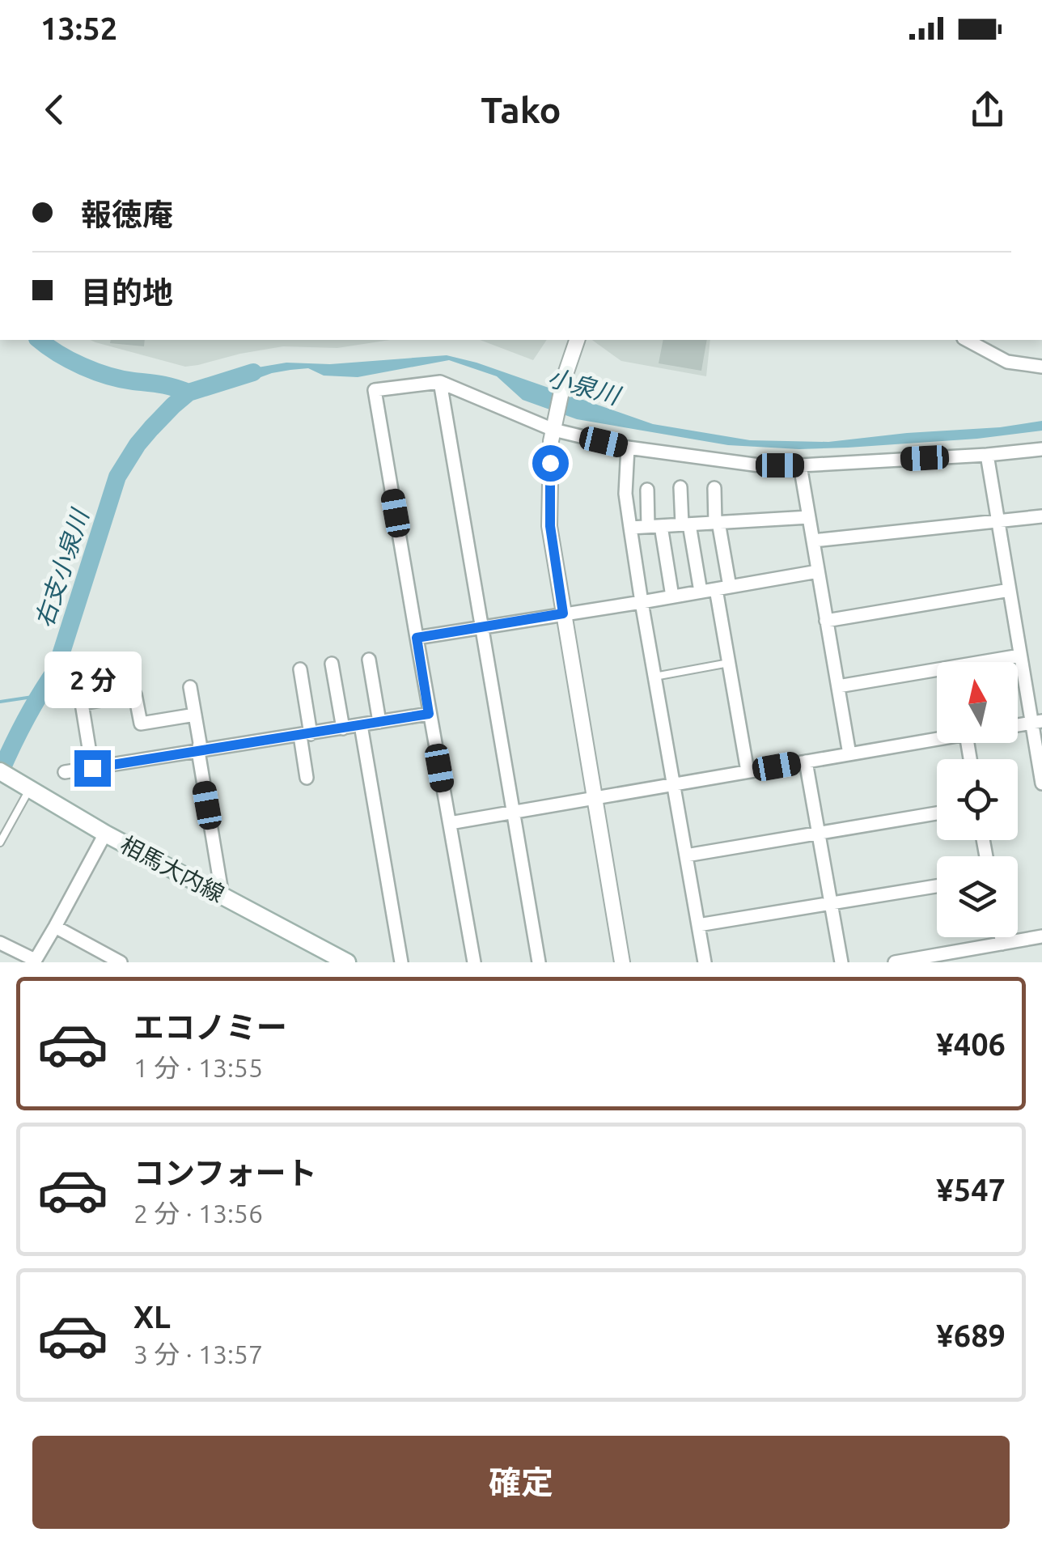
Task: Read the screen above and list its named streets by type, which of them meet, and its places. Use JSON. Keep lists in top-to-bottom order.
{
  "streets": {
    "main road": ["相馬大内線"]
  },
  "water": ["小泉川", "右支小泉川"],
  "north": "top",
  "page": {
    "status": "13:52",
    "header": "Tako",
    "banner": ["報徳庵", "目的地"],
    "bubble": "2 分",
    "list": [
      {
        "name": "エコノミー",
        "note": "1 分 · 13:55",
        "value": "¥406"
      },
      {
        "name": "コンフォート",
        "note": "2 分 · 13:56",
        "value": "¥547"
      },
      {
        "name": "XL",
        "note": "3 分 · 13:57",
        "value": "¥689"
      }
    ],
    "buttons": "確定"
  }
}
